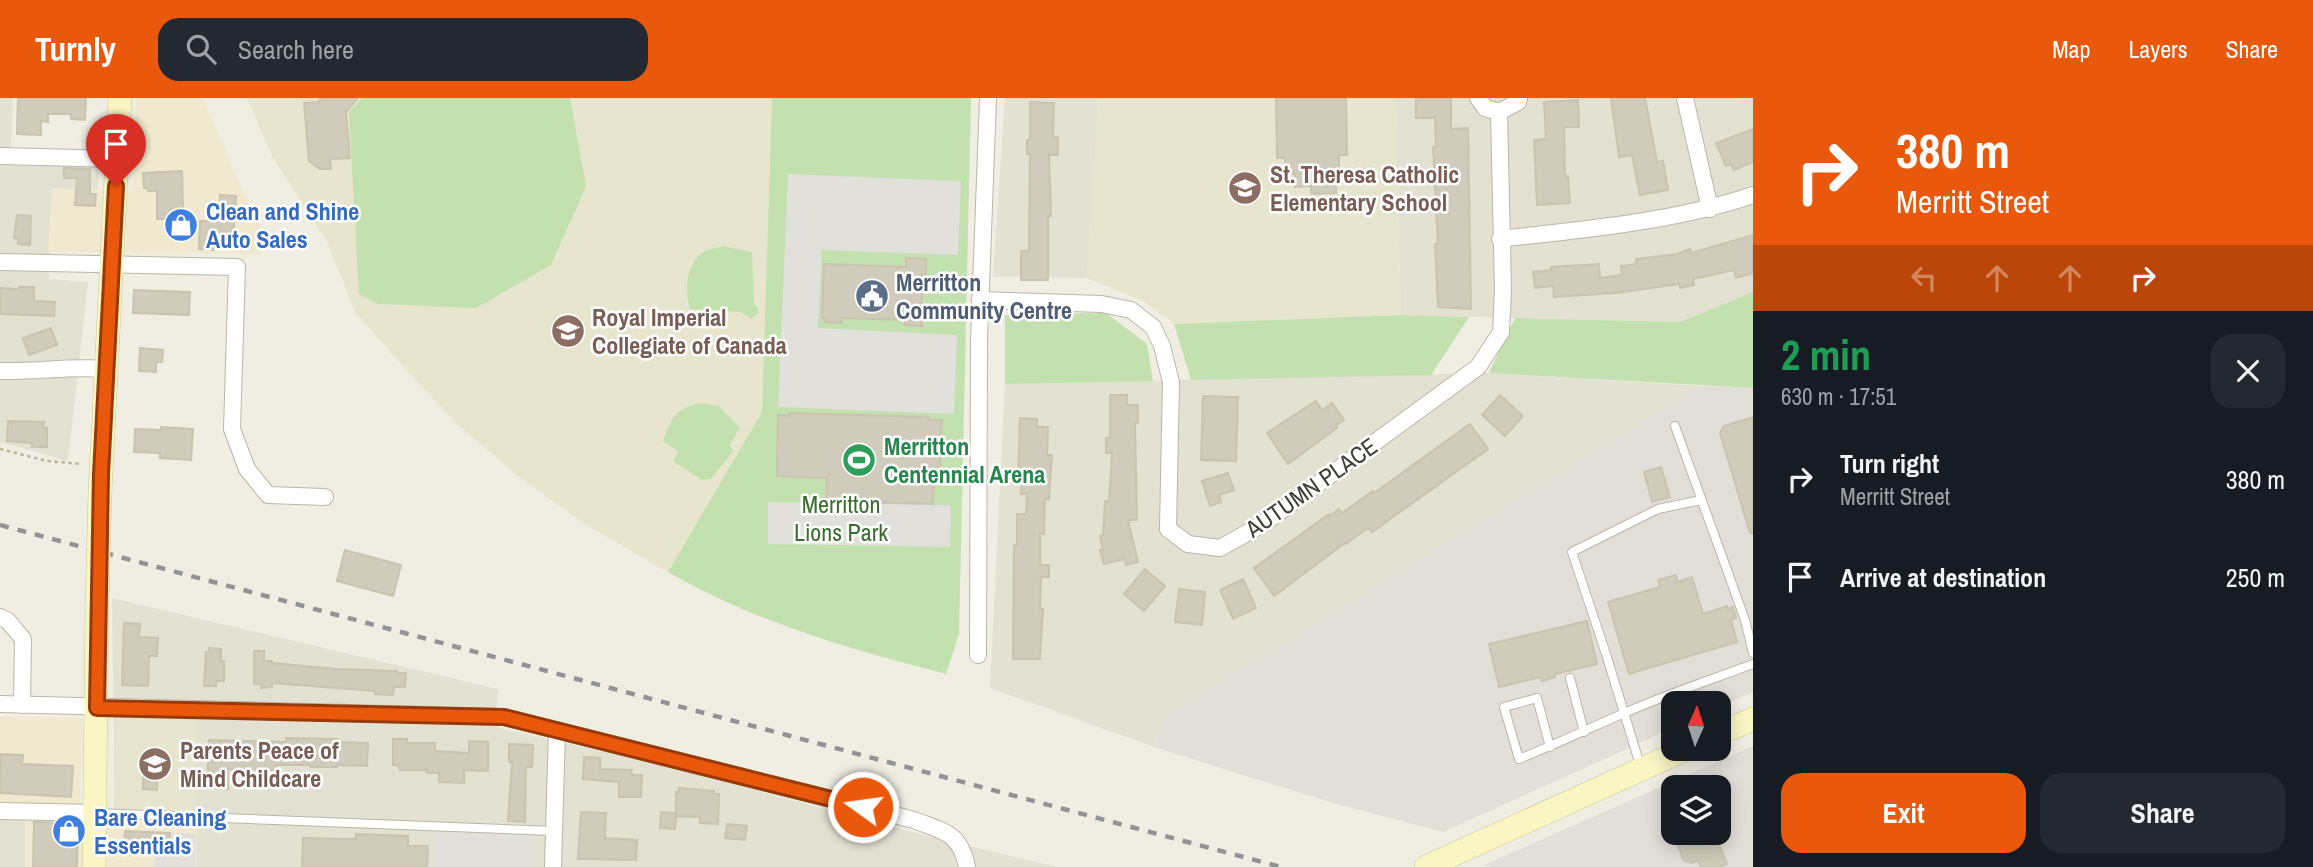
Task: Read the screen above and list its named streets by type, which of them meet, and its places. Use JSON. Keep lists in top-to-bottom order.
{
  "streets": {
    "street": ["AUTUMN PLACE"]
  },
  "parks": ["Merritton Lions Park"],
  "places": {
    "school or university": ["St. Theresa Catholic Elementary School", "Royal Imperial Collegiate of Canada", "Parents Peace of Mind Childcare"],
    "shop": ["Clean and Shine Auto Sales", "Bare Cleaning Essentials"],
    "public building": ["Merritton Community Centre"],
    "sports": ["Merritton Centennial Arena"]
  },
  "north": "top",
  "page": {
    "header": "Turnly",
    "search": "Search here",
    "nav": ["Map", "Layers", "Share"],
    "turn": ["380 m", "Merritt Street"],
    "heading": ["2 min", "630 m · 17:51"],
    "list": [
      {
        "name": "Turn right",
        "note": "Merritt Street",
        "value": "380 m"
      },
      {
        "name": "Arrive at destination",
        "value": "250 m"
      }
    ],
    "buttons": ["Exit", "Share"]
  }
}
